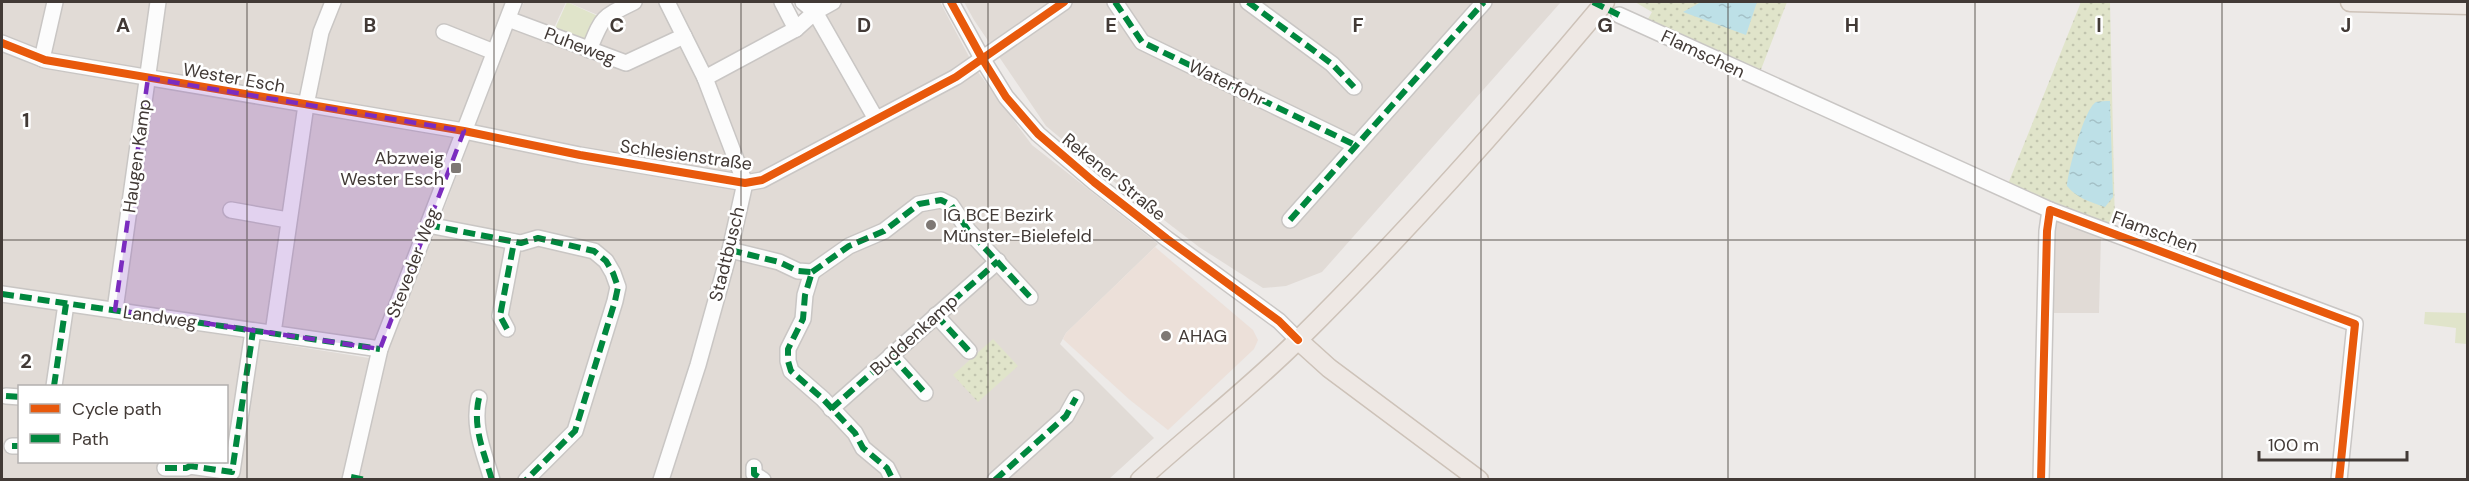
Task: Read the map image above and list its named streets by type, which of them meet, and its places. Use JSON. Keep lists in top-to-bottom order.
{
  "streets": {
    "street": [
      "Puheweg",
      "Flamschen",
      "Wester Esch",
      "Waterfohr",
      "Schlesienstraße",
      "Haugen Kamp",
      "Rekener Straße",
      "Stadtbusch",
      "Steveder Weg",
      "Landweg",
      "Buddenkamp"
    ]
  },
  "crossings": [
    ["Puheweg", "Stadtbusch"],
    ["Puheweg", "Steveder Weg"],
    ["Wester Esch", "Schlesienstraße"],
    ["Wester Esch", "Haugen Kamp"],
    ["Wester Esch", "Steveder Weg"],
    ["Wester Esch", "Landweg"],
    ["Schlesienstraße", "Rekener Straße"],
    ["Schlesienstraße", "Stadtbusch"],
    ["Schlesienstraße", "Steveder Weg"],
    ["Haugen Kamp", "Landweg"],
    ["Steveder Weg", "Landweg"]
  ],
  "places": {
    "transit": ["Abzweig Wester Esch"],
    "other": ["IG BCE Bezirk Münster-Bielefeld", "AHAG"]
  },
  "legend": ["Cycle path", "Path"],
  "scale_bar": "100 m",
  "grid": {
    "columns": [
      "A",
      "B",
      "C",
      "D",
      "E",
      "F",
      "G",
      "H",
      "I",
      "J"
    ],
    "rows": ["1", "2"]
  }
}
